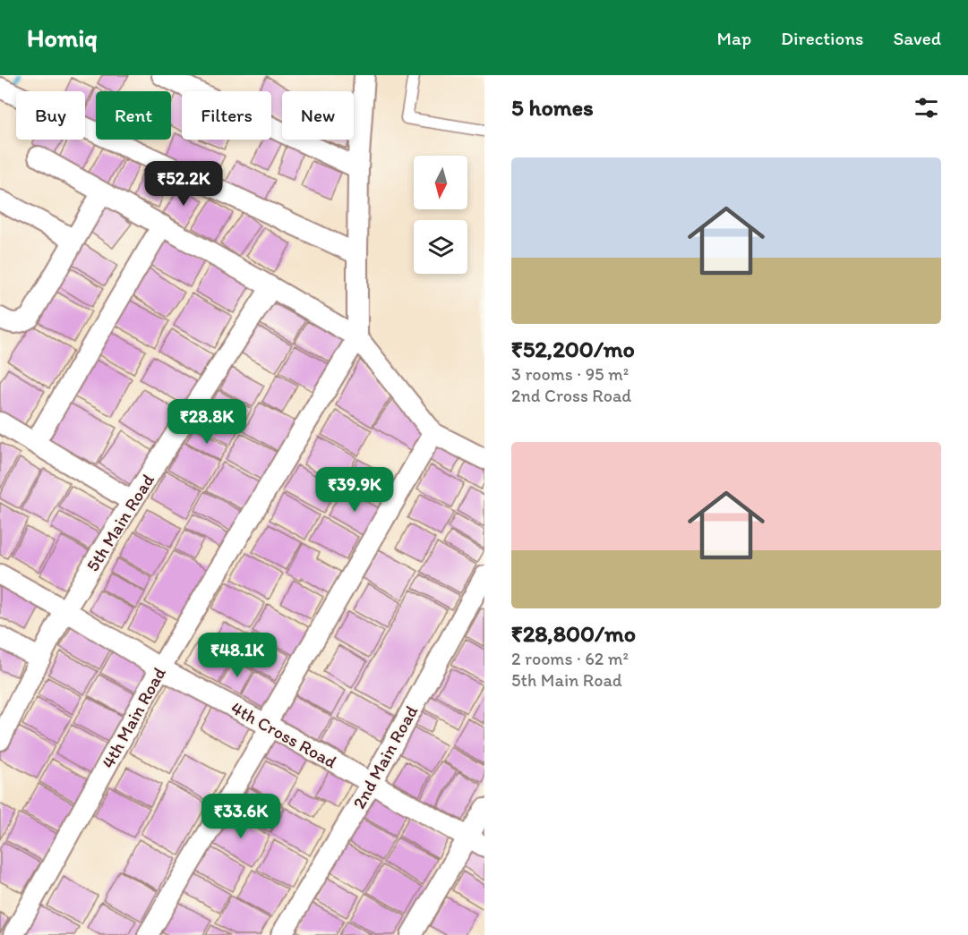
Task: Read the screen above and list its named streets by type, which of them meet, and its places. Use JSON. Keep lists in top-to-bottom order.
{
  "streets": {
    "street": [
      "5th Main Road",
      "4th Main Road",
      "4th Cross Road",
      "2nd Main Road"
    ]
  },
  "crossings": [
    ["5th Main Road", "4th Cross Road"],
    ["4th Main Road", "4th Cross Road"],
    ["4th Cross Road", "2nd Main Road"]
  ],
  "north": "bottom",
  "page": {
    "header": "Homiq",
    "nav": ["Map", "Directions", "Saved"],
    "heading": "5 homes",
    "chip": [
      "Buy",
      "Rent",
      "Filters",
      "New"
    ],
    "list": [
      {
        "name": "₹52,200/mo",
        "note": "3 rooms · 95 m² · 2nd Cross Road"
      },
      {
        "name": "₹28,800/mo",
        "note": "2 rooms · 62 m² · 5th Main Road"
      }
    ],
    "price": [
      "₹52.2K",
      "₹28.8K",
      "₹39.9K",
      "₹48.1K",
      "₹33.6K"
    ]
  }
}
